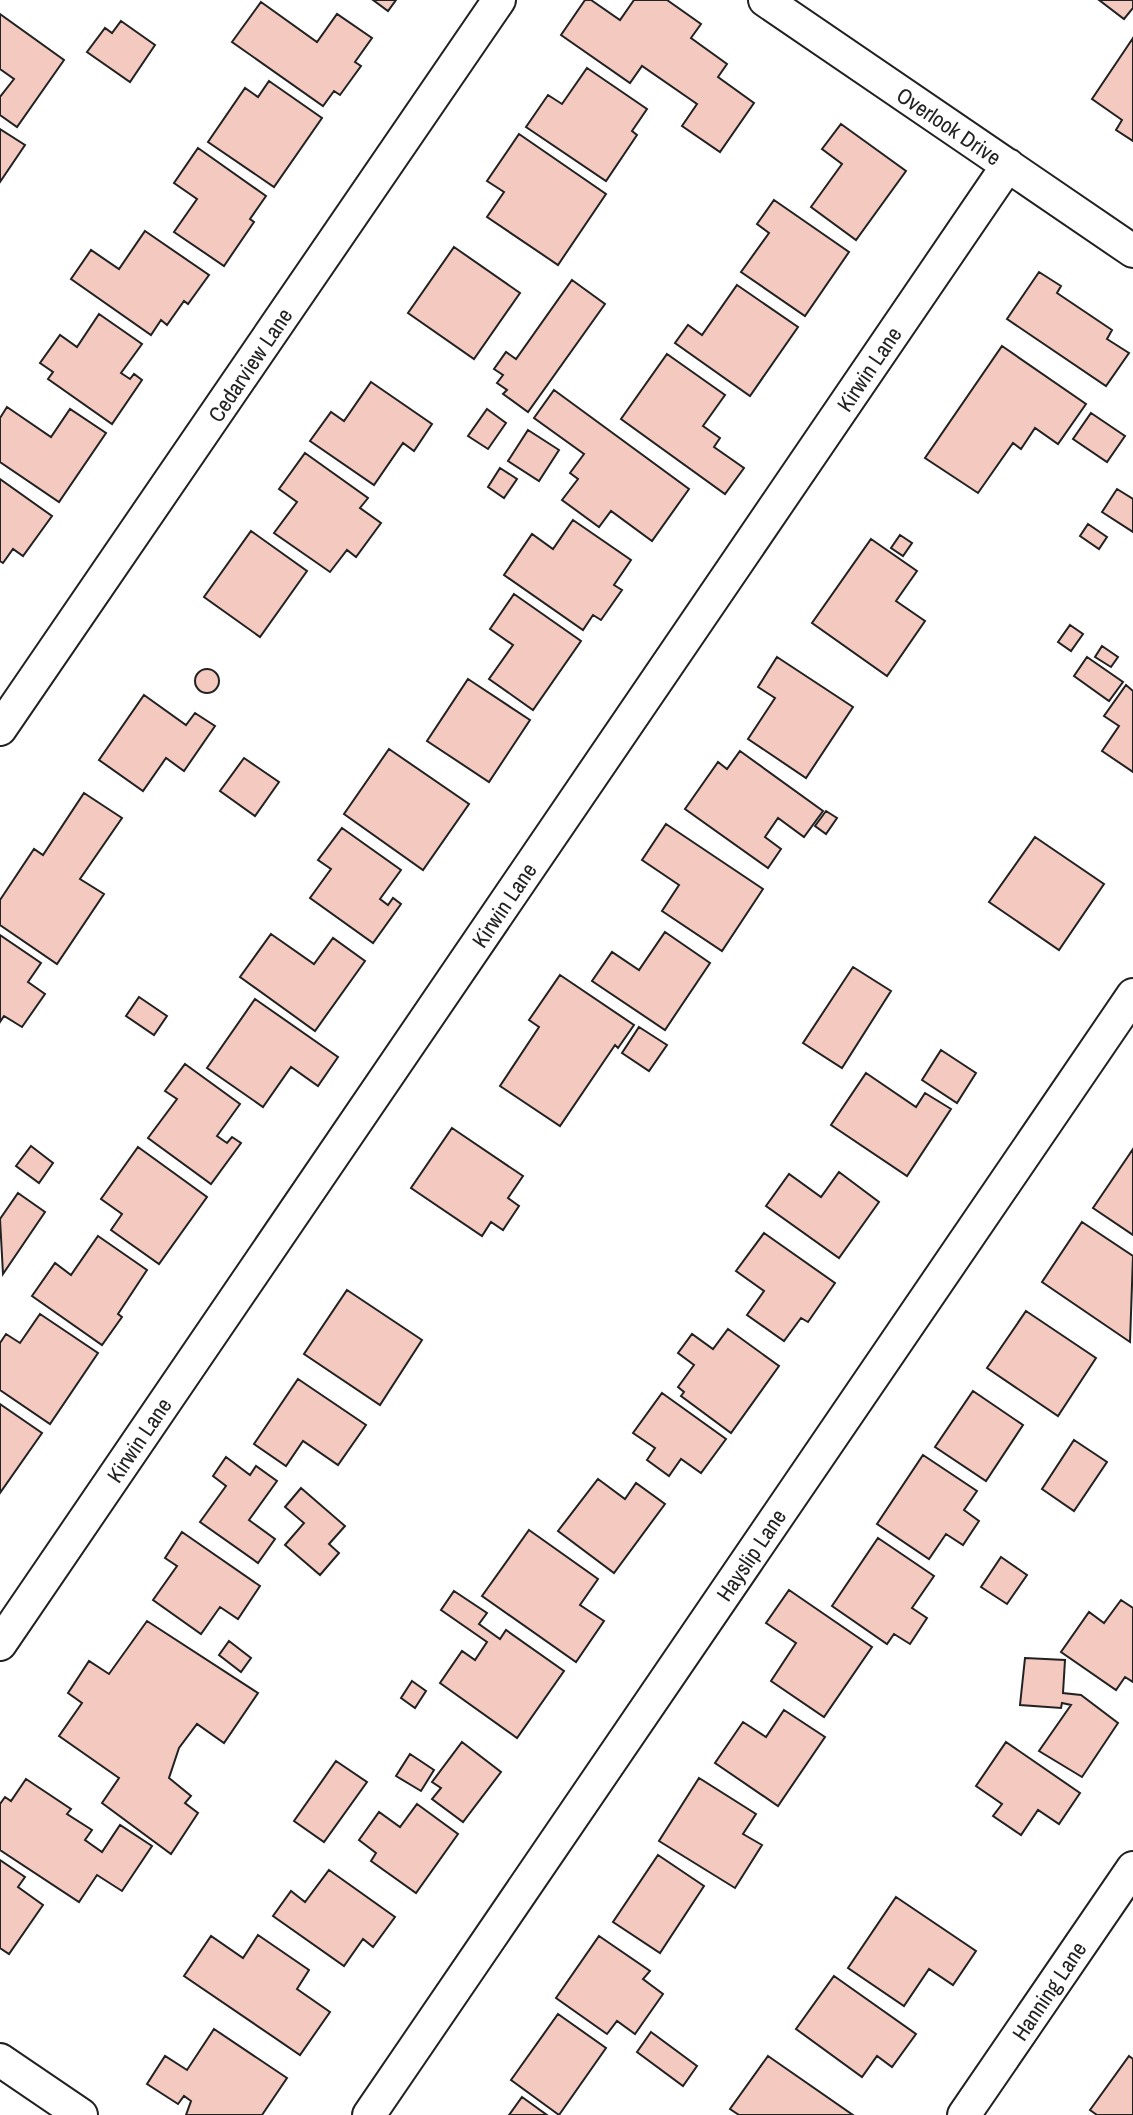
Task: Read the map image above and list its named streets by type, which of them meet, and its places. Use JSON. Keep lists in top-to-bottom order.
{
  "streets": {
    "street": [
      "Overlook Drive",
      "Cedarview Lane",
      "Kirwin Lane",
      "Hayslip Lane",
      "Hanning Lane"
    ]
  },
  "crossings": [
    ["Overlook Drive", "Kirwin Lane"]
  ]
}
